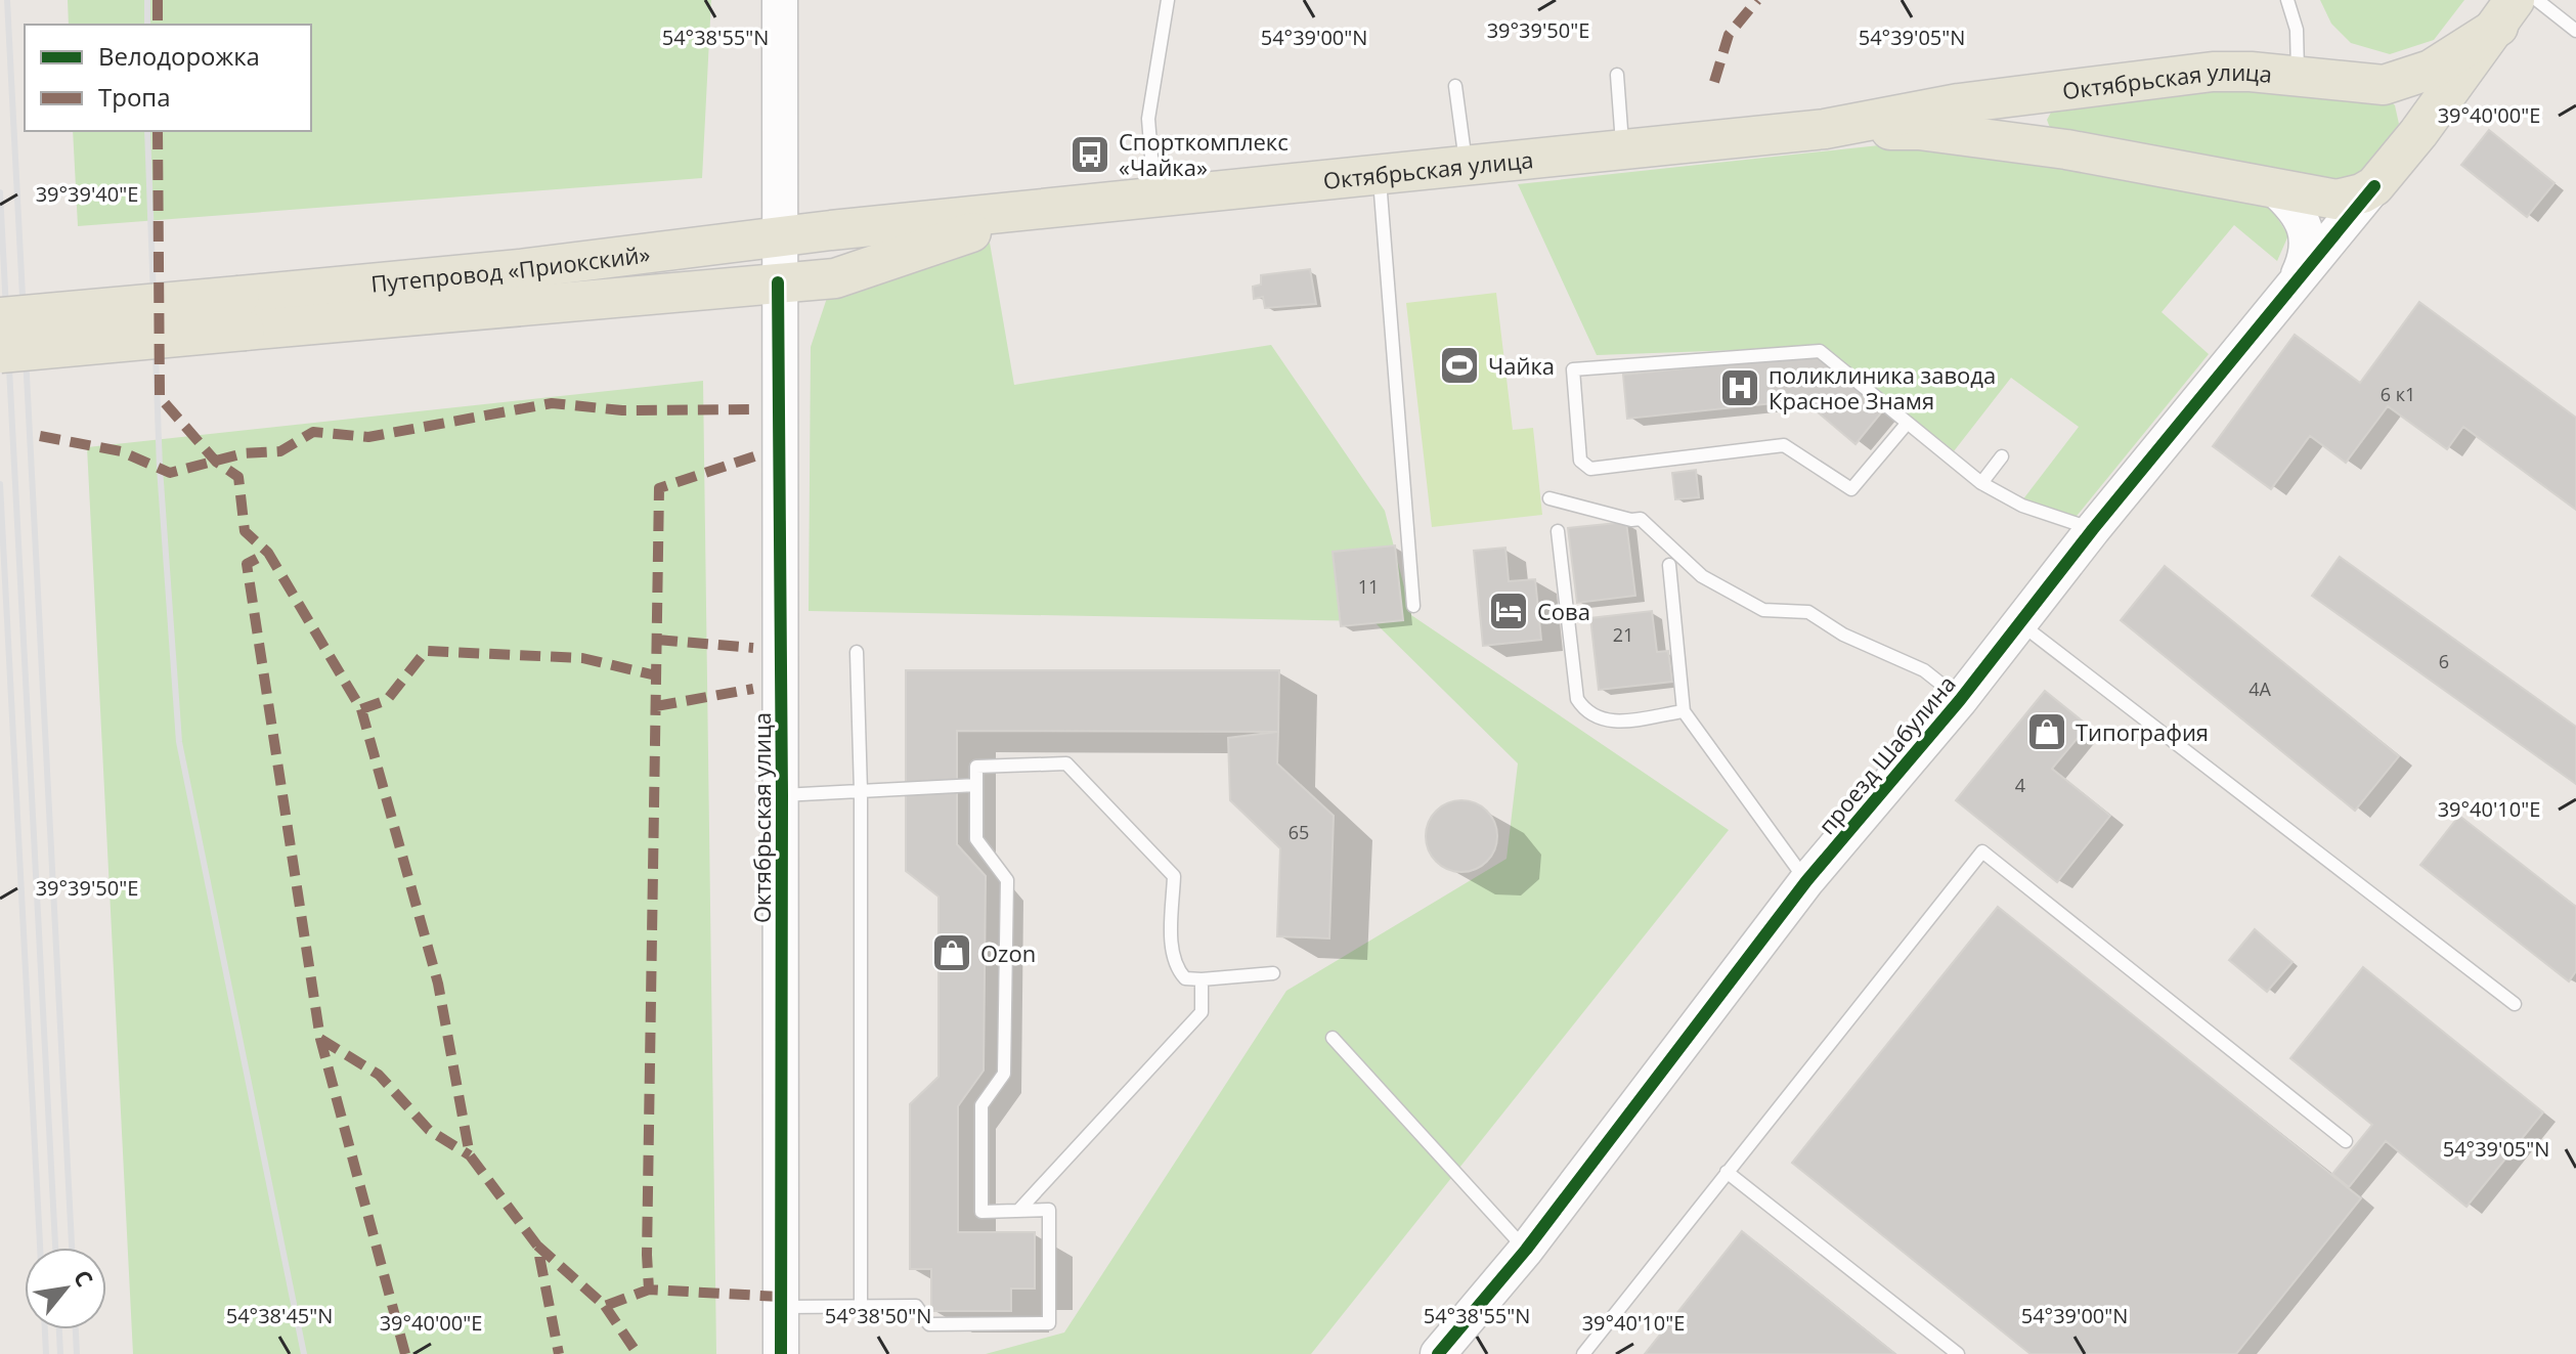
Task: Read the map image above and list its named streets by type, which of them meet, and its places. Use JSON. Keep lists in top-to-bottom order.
{
  "streets": {
    "main road": ["Октябрьская улица", "Путепровод «Приокский»", "проезд Шабулина"]
  },
  "crossings": [
    ["Октябрьская улица", "Путепровод «Приокский»"],
    ["Октябрьская улица", "проезд Шабулина"]
  ],
  "places": {
    "bus stop": ["Спорткомплекс «Чайка»"],
    "sports": ["Чайка"],
    "hospital": ["поликлиника завода Красное Знамя"],
    "hotel": ["Сова"],
    "shop": ["Типография", "Ozon"]
  },
  "house_numbers": [
    "6 к1",
    "11",
    "21",
    "6",
    "4А",
    "4",
    "65"
  ],
  "legend": ["Велодорожка", "Тропа"],
  "north": "top right",
  "coordinates": [
    "39°39'50\"E",
    "54°38'55\"N",
    "54°39'00\"N",
    "54°39'05\"N",
    "39°40'00\"E",
    "39°39'40\"E",
    "39°40'10\"E",
    "54°38'45\"N",
    "54°38'50\"N"
  ]
}
